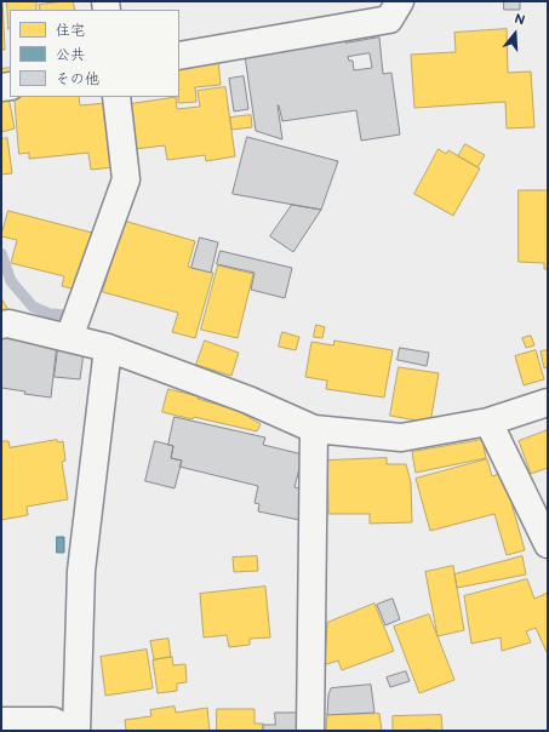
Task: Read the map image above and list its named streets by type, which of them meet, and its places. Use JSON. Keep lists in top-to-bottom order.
{
  "legend": ["住宅", "公共", "その他"],
  "north": "top"
}
